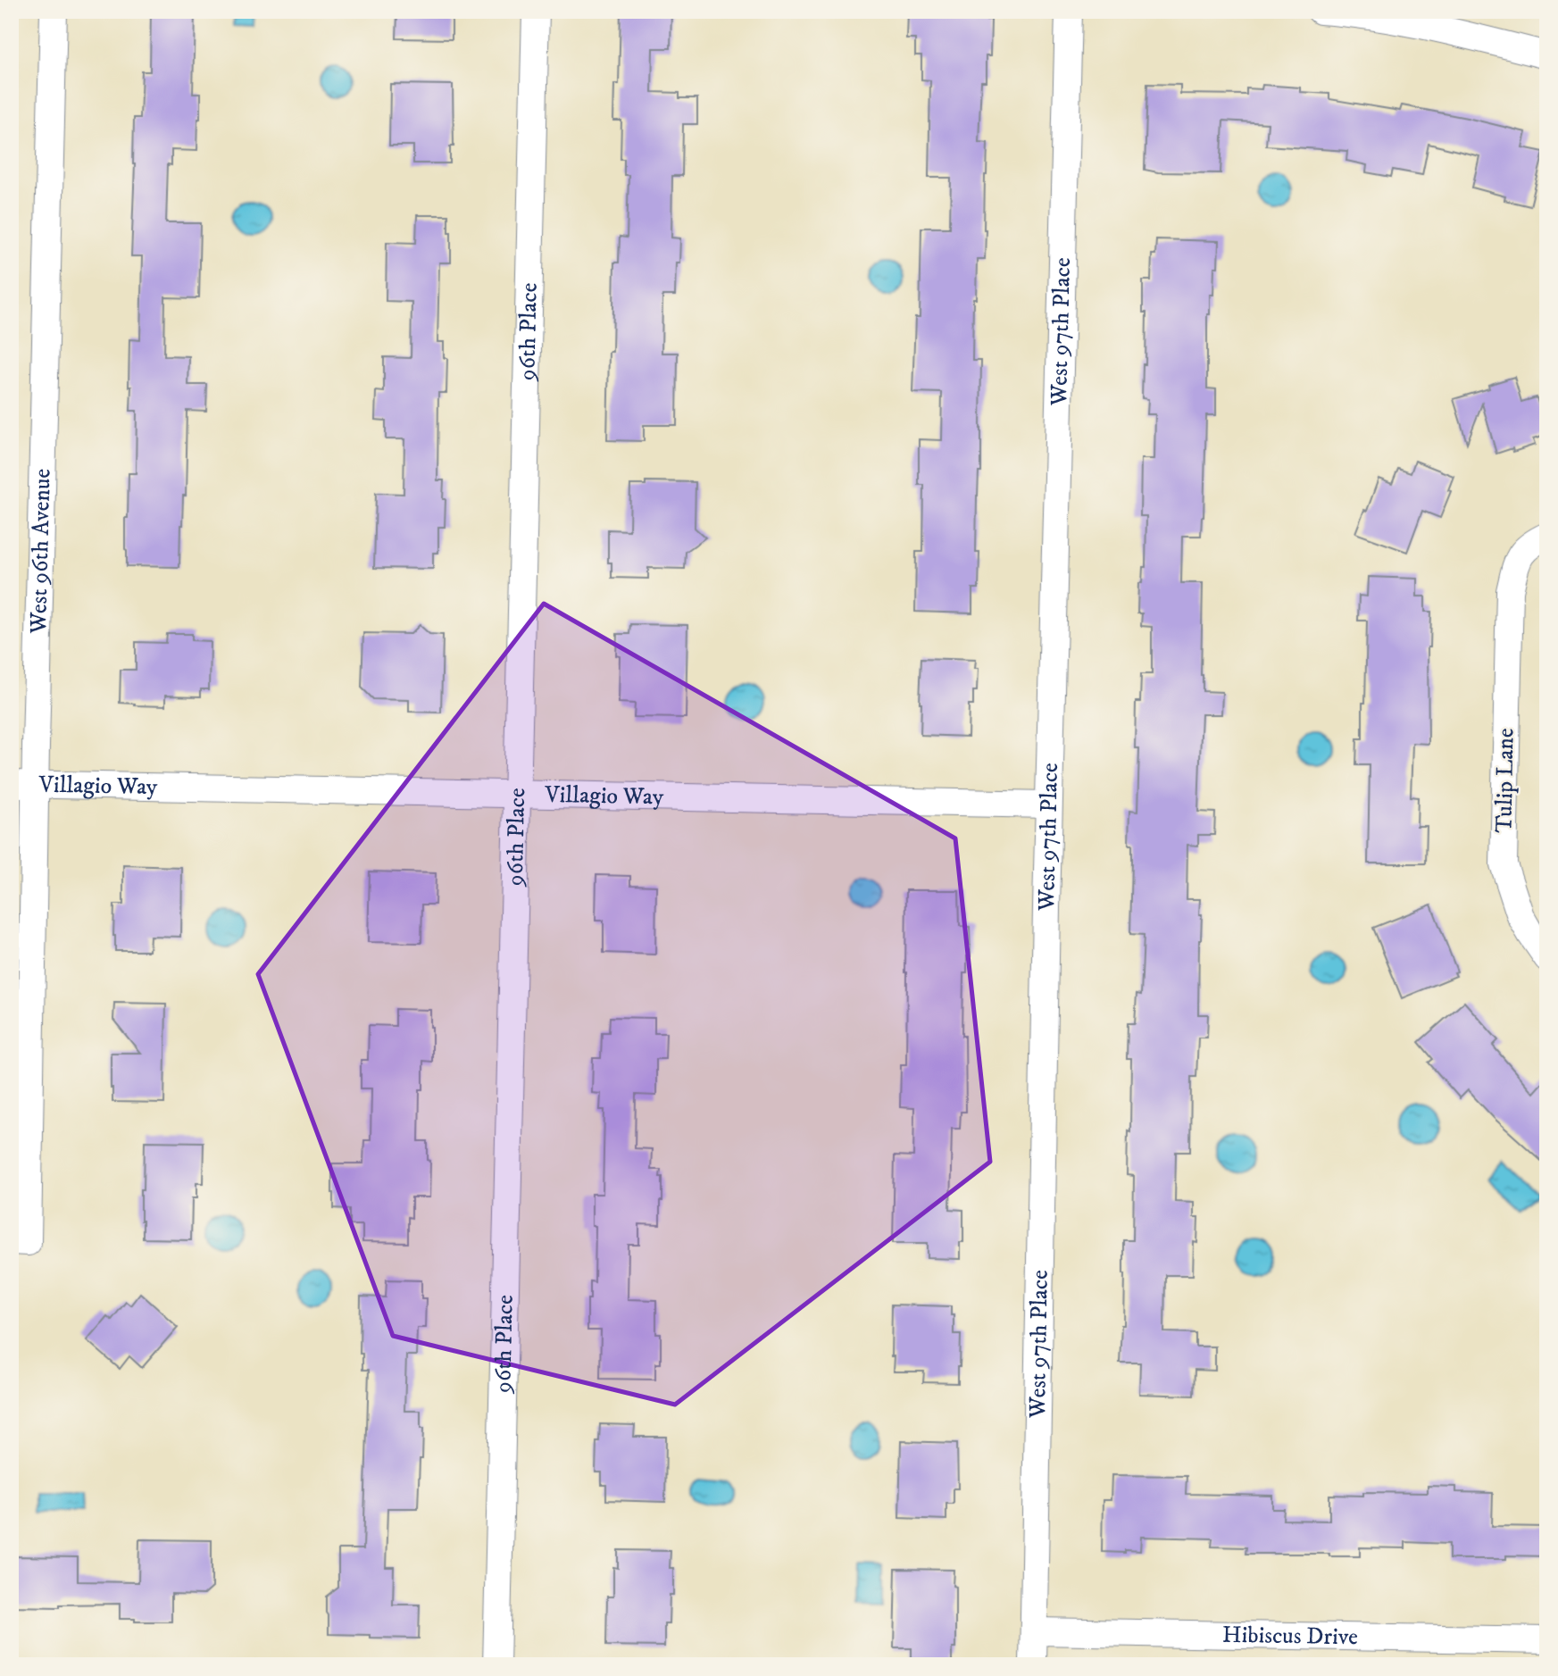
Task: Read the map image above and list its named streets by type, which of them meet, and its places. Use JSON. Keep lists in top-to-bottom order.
{
  "streets": {
    "street": [
      "96th Place",
      "West 97th Place",
      "West 96th Avenue",
      "Tulip Lane",
      "Villagio Way",
      "Hibiscus Drive"
    ]
  },
  "crossings": [
    ["96th Place", "Villagio Way"],
    ["West 97th Place", "Villagio Way"],
    ["West 97th Place", "Hibiscus Drive"],
    ["West 96th Avenue", "Villagio Way"]
  ]
}
